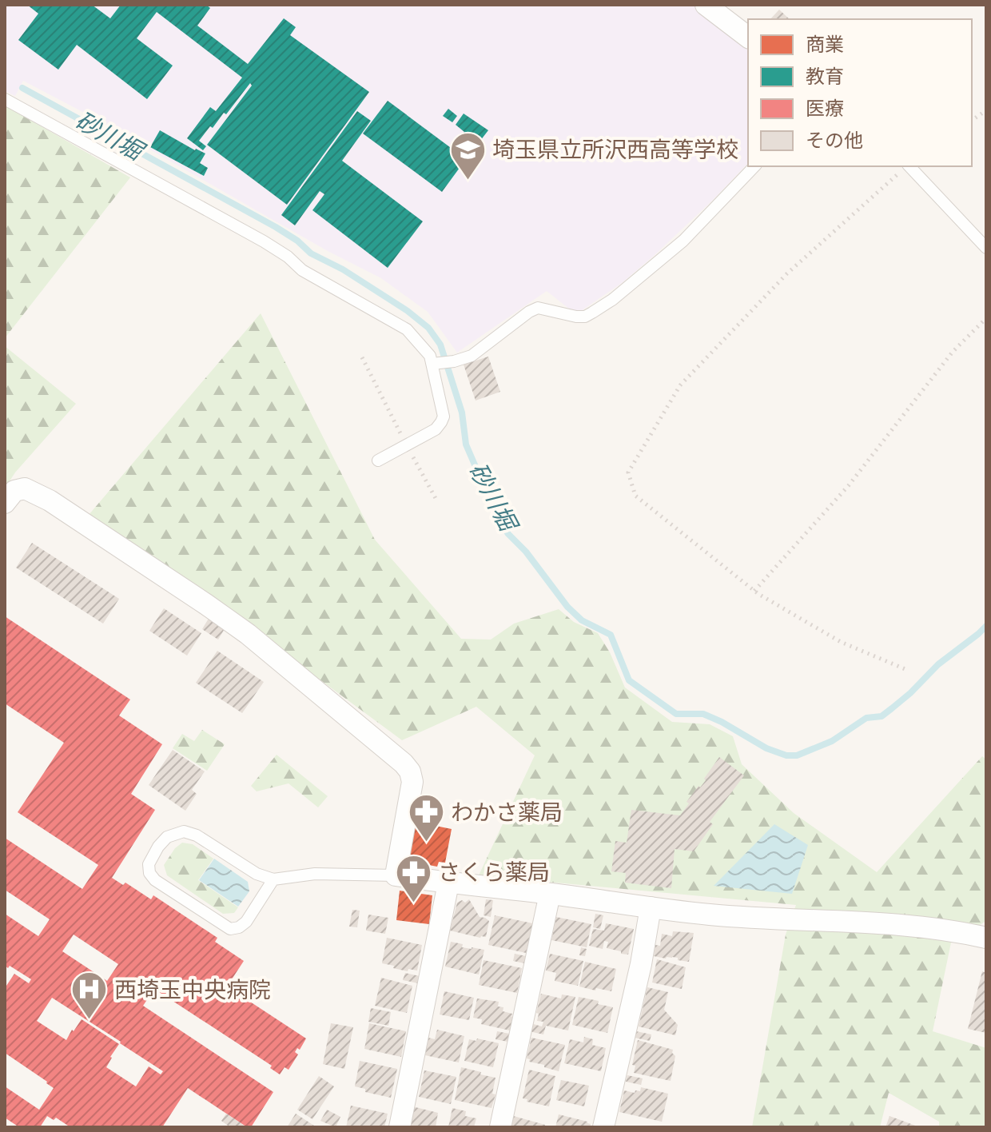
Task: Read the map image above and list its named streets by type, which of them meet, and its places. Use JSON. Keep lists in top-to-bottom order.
{
  "water": ["砂川堀"],
  "places": {
    "school or university": ["埼玉県立所沢西高等学校"],
    "pharmacy": ["わかさ薬局", "さくら薬局"],
    "hospital": ["西埼玉中央病院"]
  },
  "legend": [
    "商業",
    "教育",
    "医療",
    "その他"
  ]
}
